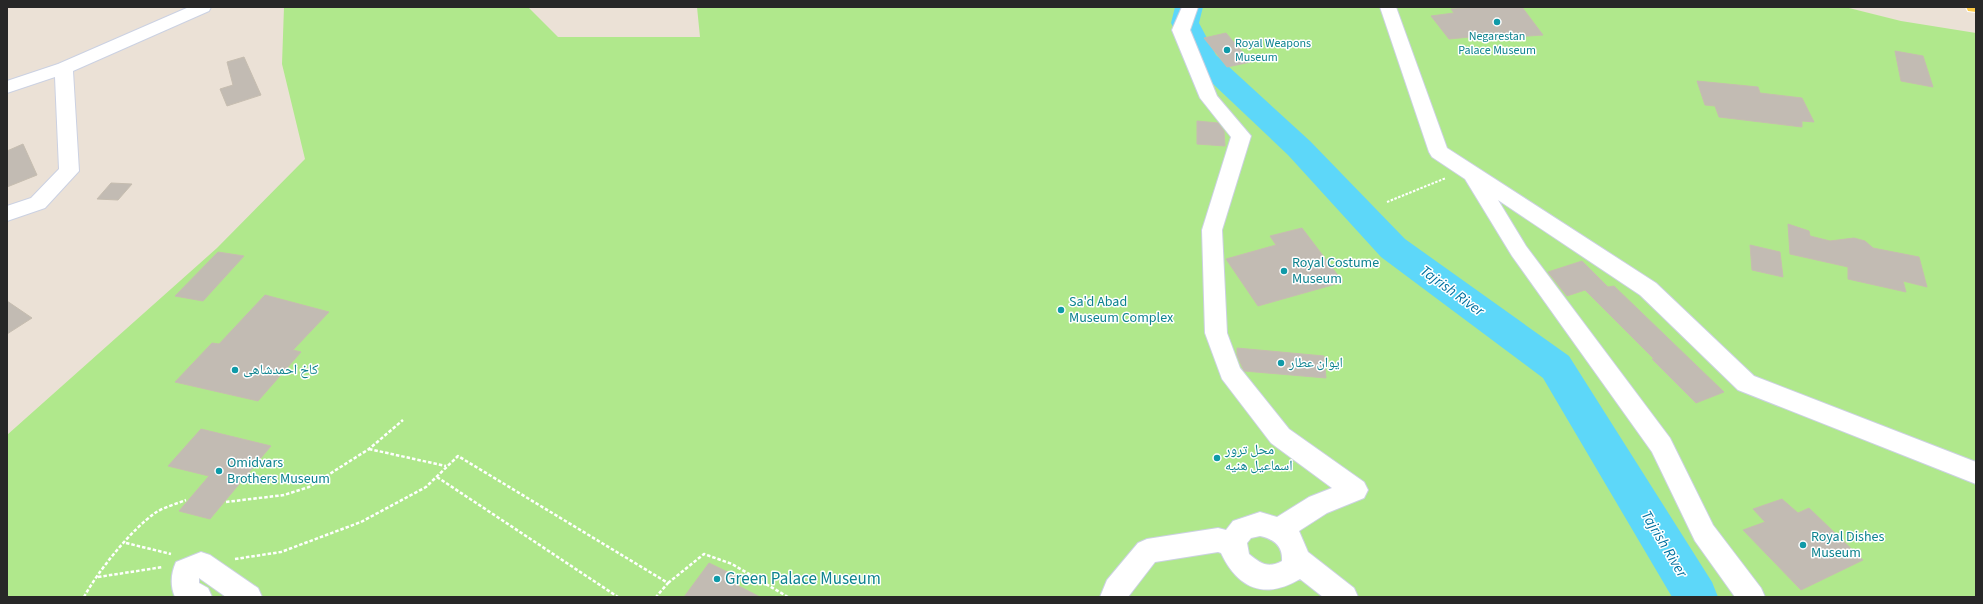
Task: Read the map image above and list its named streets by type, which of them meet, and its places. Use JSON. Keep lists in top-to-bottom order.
{
  "water": ["Tajrish River"],
  "places": [
    "Negarestan Palace Museum",
    "Royal Weapons Museum",
    "Royal Costume Museum",
    "Sa'd Abad Museum Complex",
    "ایوان عطار",
    "کاخ احمدشاهی",
    "محل ترور اسماعیل هنیه",
    "Omidvars Brothers Museum",
    "Royal Dishes Museum",
    "Green Palace Museum"
  ]
}
